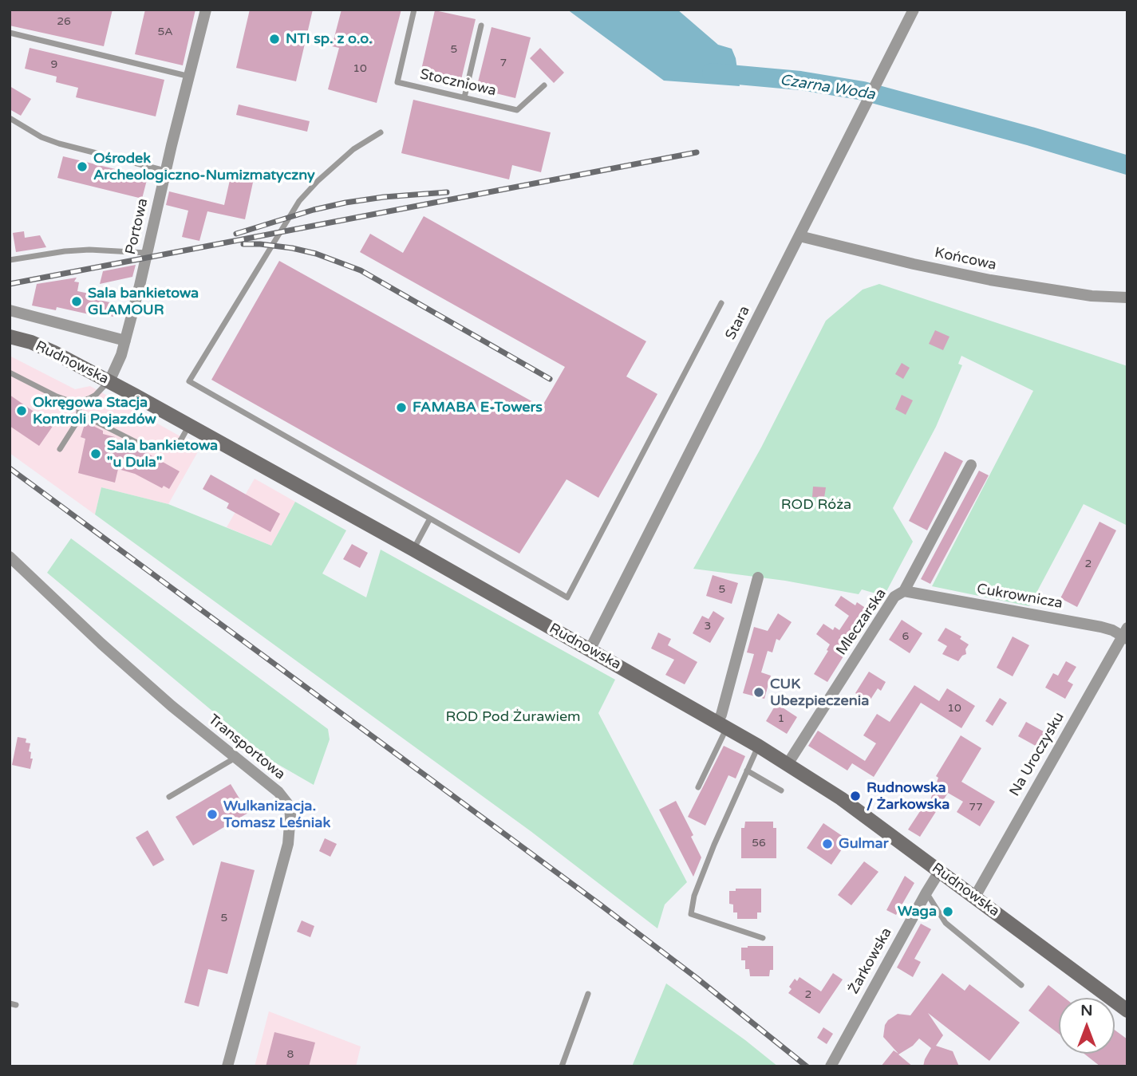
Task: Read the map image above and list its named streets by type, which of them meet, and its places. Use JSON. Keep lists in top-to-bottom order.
{
  "streets": {
    "main road": ["Rudnowska"],
    "street": [
      "Portowa",
      "Końcowa",
      "Stara",
      "Cukrownicza",
      "Mleczarska",
      "Transportowa",
      "Na Uroczysku",
      "Żarkowska"
    ],
    "lane": ["Stoczniowa"]
  },
  "crossings": [
    ["Portowa", "Rudnowska"],
    ["Końcowa", "Stara"],
    ["Stara", "Rudnowska"],
    ["Rudnowska", "Mleczarska"],
    ["Rudnowska", "Na Uroczysku"],
    ["Rudnowska", "Żarkowska"],
    ["Cukrownicza", "Mleczarska"],
    ["Cukrownicza", "Na Uroczysku"]
  ],
  "water": ["Czarna Woda"],
  "parks": ["ROD Róża", "ROD Pod Żurawiem"],
  "places": [
    "NTI sp. z o.o.",
    "Ośrodek Archeologiczno-Numizmatyczny",
    "Sala bankietowa GLAMOUR",
    "FAMABA E-Towers",
    "Okręgowa Stacja Kontroli Pojazdów",
    "Sala bankietowa \"u Dula\"",
    "CUK Ubezpieczenia",
    "Rudnowska / Żarkowska",
    "Wulkanizacja. Tomasz Leśniak",
    "Gulmar",
    "Waga"
  ],
  "house_numbers": [
    "26",
    "5A",
    "5",
    "7",
    "9",
    "10",
    "2",
    "5",
    "3",
    "6",
    "10",
    "1",
    "77",
    "56",
    "5",
    "2",
    "8"
  ],
  "north": "top"
}
